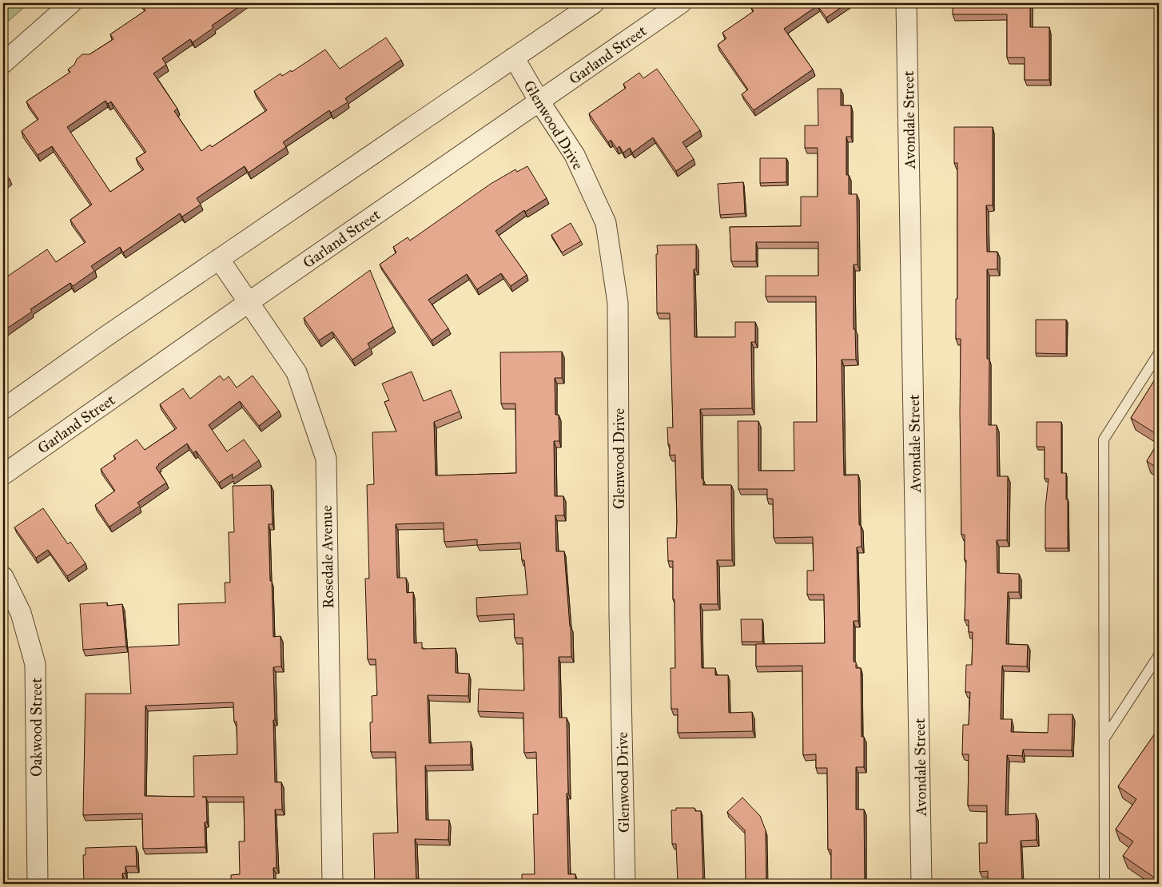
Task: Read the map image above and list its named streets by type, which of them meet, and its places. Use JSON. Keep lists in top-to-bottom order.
{
  "streets": {
    "street": [
      "Garland Street",
      "Avondale Street",
      "Glenwood Drive",
      "Rosedale Avenue",
      "Oakwood Street"
    ]
  },
  "crossings": [
    ["Garland Street", "Glenwood Drive"],
    ["Garland Street", "Rosedale Avenue"]
  ]
}
